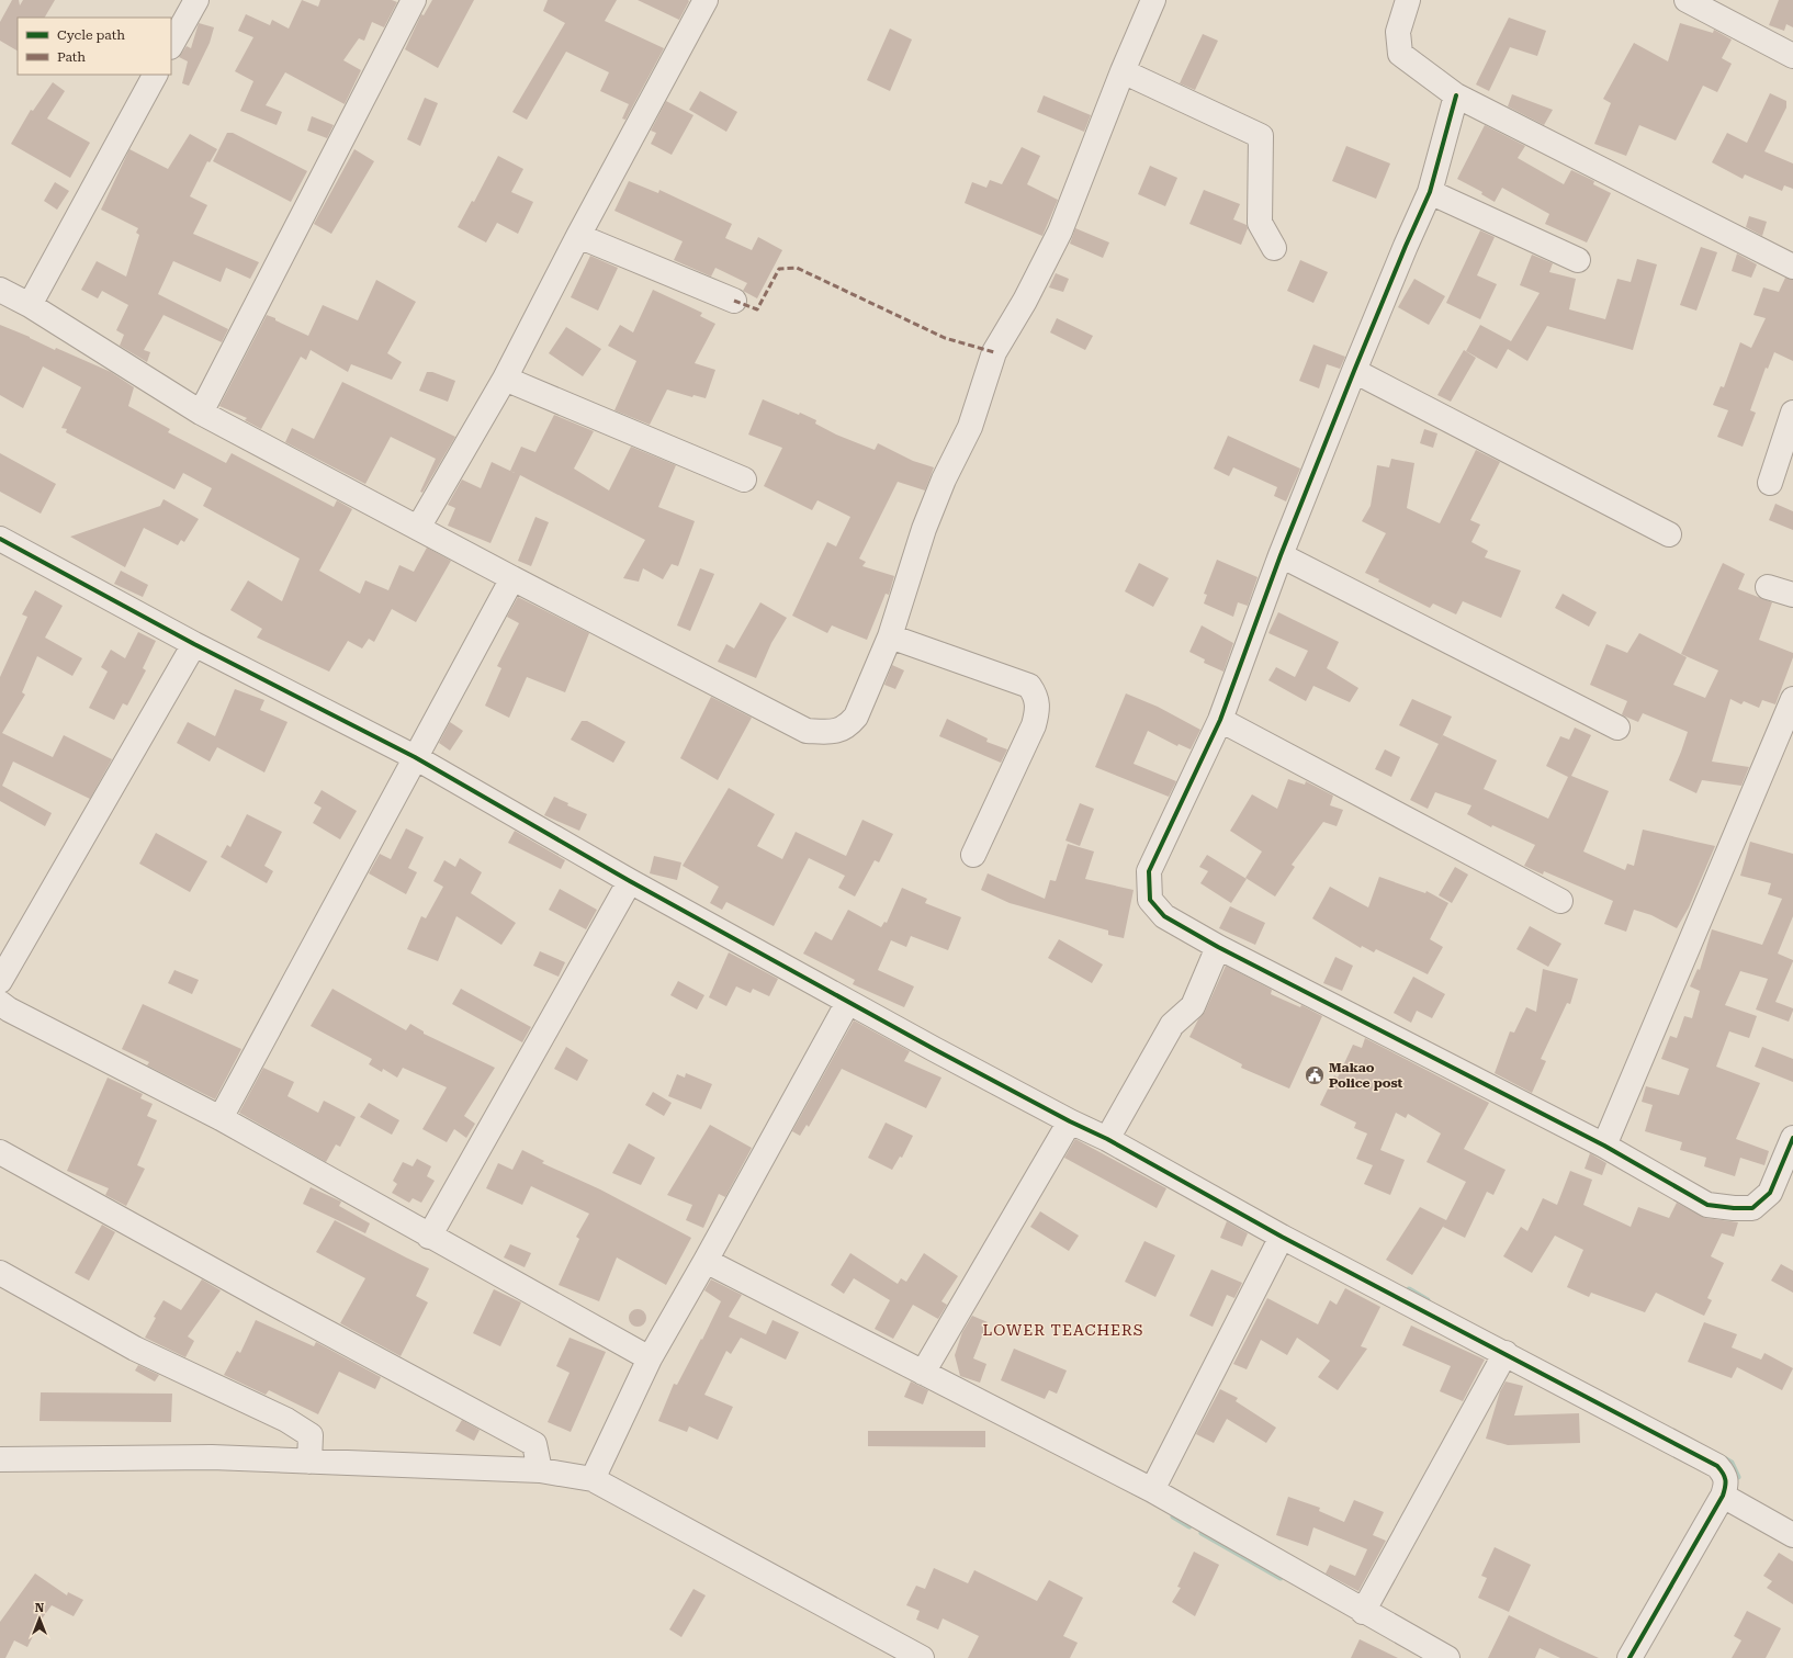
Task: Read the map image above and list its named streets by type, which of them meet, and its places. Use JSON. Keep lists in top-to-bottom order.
{
  "districts": ["LOWER TEACHERS"],
  "places": {
    "public building": ["Makao Police post"]
  },
  "legend": ["Cycle path", "Path"],
  "north": "top"
}
